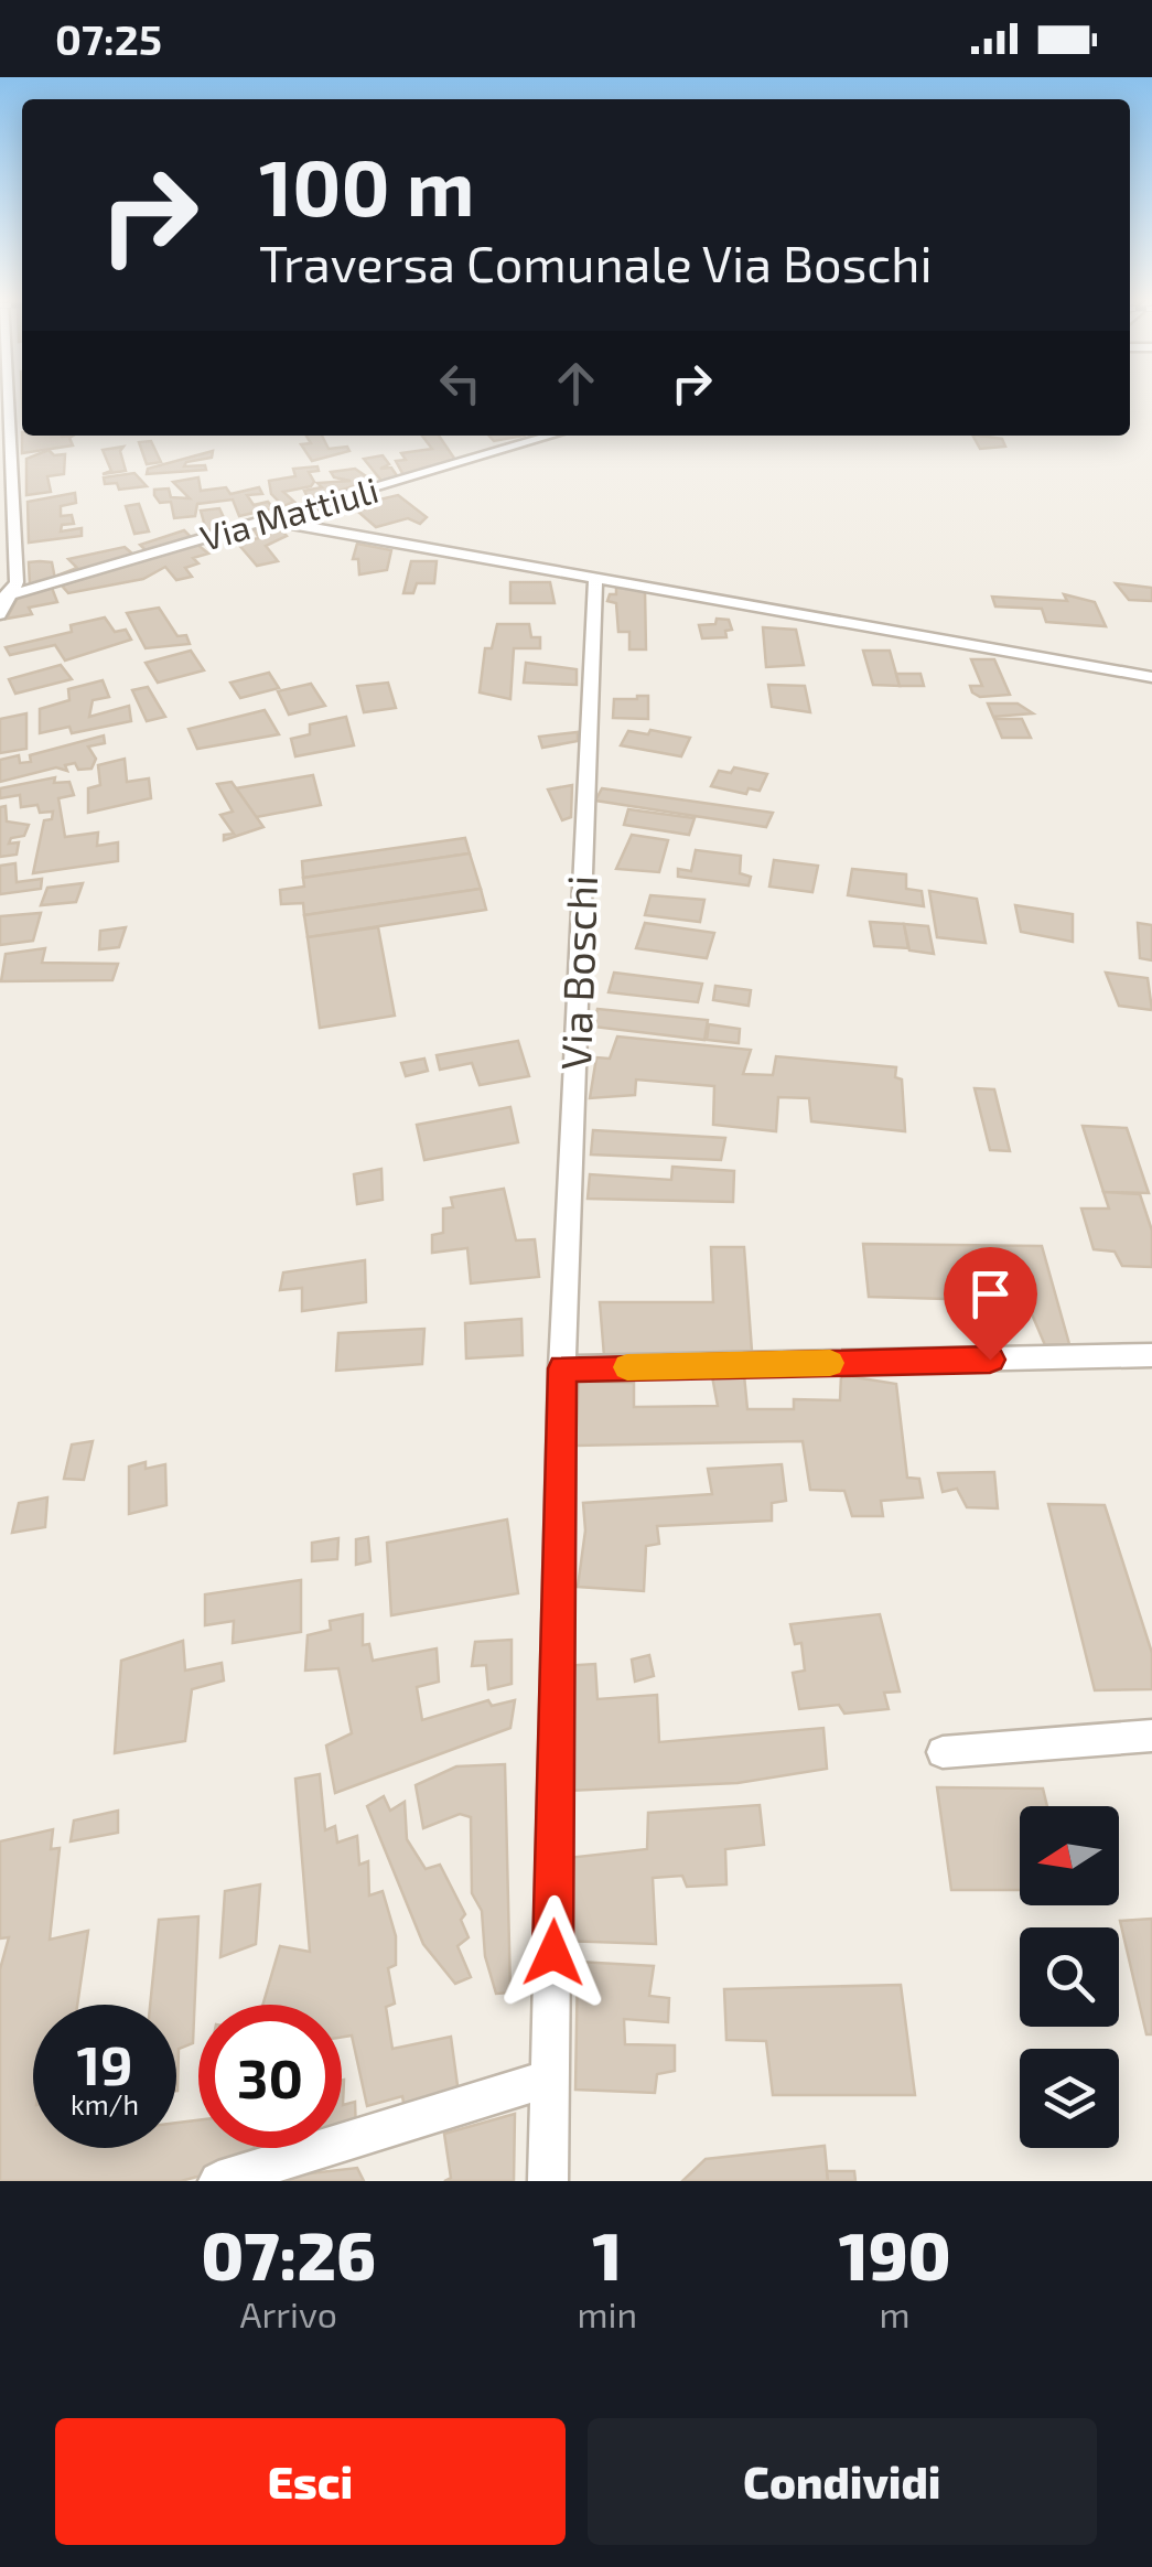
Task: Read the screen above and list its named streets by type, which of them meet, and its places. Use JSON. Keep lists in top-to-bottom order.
{
  "streets": {
    "street": ["Via Mattiuli", "Via Boschi"]
  },
  "north": "left",
  "page": {
    "status": "07:25",
    "turn": ["100 m", "Traversa Comunale Via Boschi"],
    "speed": "19 km/h",
    "limit": "30",
    "eta": [
      "07:26",
      "Arrivo",
      "1",
      "min",
      "190",
      "m"
    ],
    "buttons": ["Esci", "Condividi"]
  }
}
